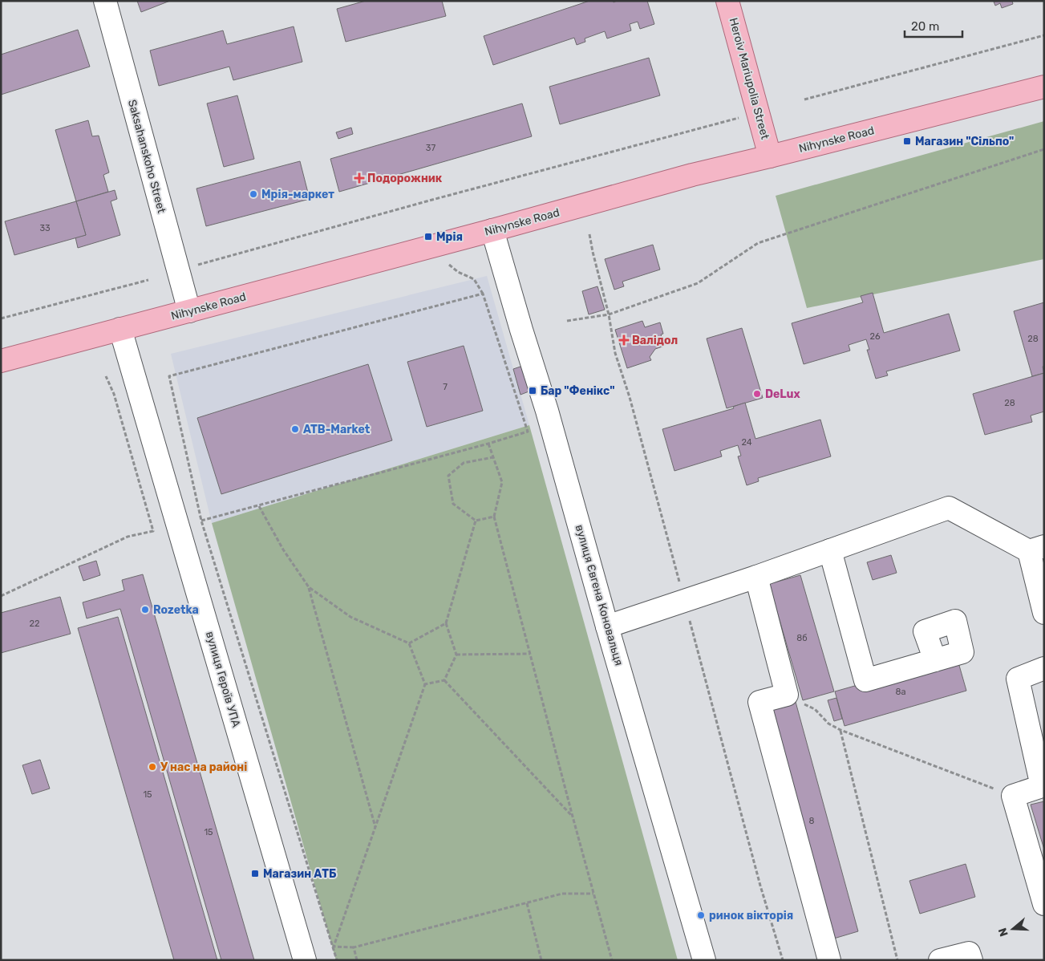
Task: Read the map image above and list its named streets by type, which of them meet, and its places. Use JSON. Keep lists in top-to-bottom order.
{
  "streets": {
    "main road": ["Heroiv Mariupolia Street", "Nihynske Road"],
    "street": ["Saksahanskoho Street", "вулиця Євгена Коновальця", "вулиця Героїв УПА"]
  },
  "crossings": [
    ["Heroiv Mariupolia Street", "Nihynske Road"],
    ["Nihynske Road", "Saksahanskoho Street"],
    ["Nihynske Road", "вулиця Євгена Коновальця"],
    ["Nihynske Road", "вулиця Героїв УПА"]
  ],
  "places": {
    "transit": [
      "Магазин \"Сільпо\"",
      "Мрія",
      "Бар \"Фенікс\"",
      "Магазин АТБ"
    ],
    "health": ["Подорожник", "Валідол"],
    "other": [
      "Мрія-маркет",
      "DeLux",
      "ATB-Market",
      "Rozetka",
      "У нас на районі",
      "ринок вікторія"
    ]
  },
  "house_numbers": [
    "37",
    "33",
    "26",
    "28",
    "7",
    "28",
    "24",
    "22",
    "8б",
    "8а",
    "15",
    "8",
    "15"
  ],
  "scale_bar": "20 m",
  "north": "left"
}
